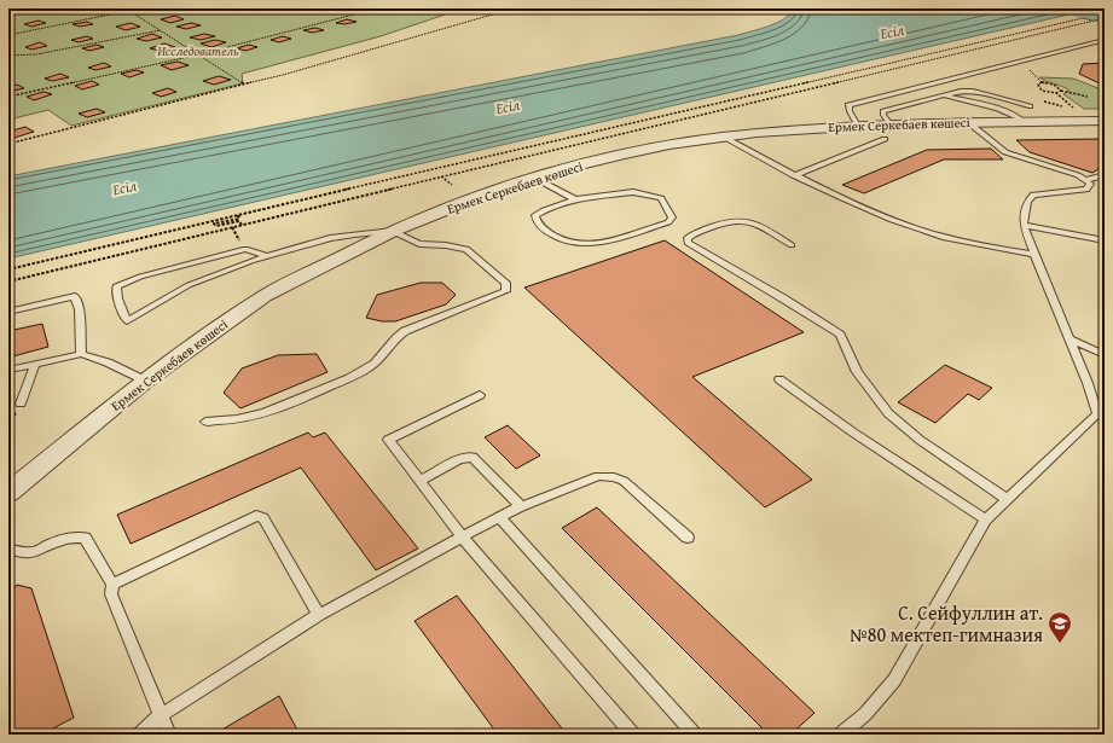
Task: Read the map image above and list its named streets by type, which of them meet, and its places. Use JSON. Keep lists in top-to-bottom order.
{
  "streets": {
    "street": ["Ермек Серкебаев көшесі"]
  },
  "water": ["Есіл"],
  "parks": ["Исследователь"],
  "places": {
    "school or university": ["С. Сейфуллин ат. №80 мектеп-гимназия"]
  }
}
